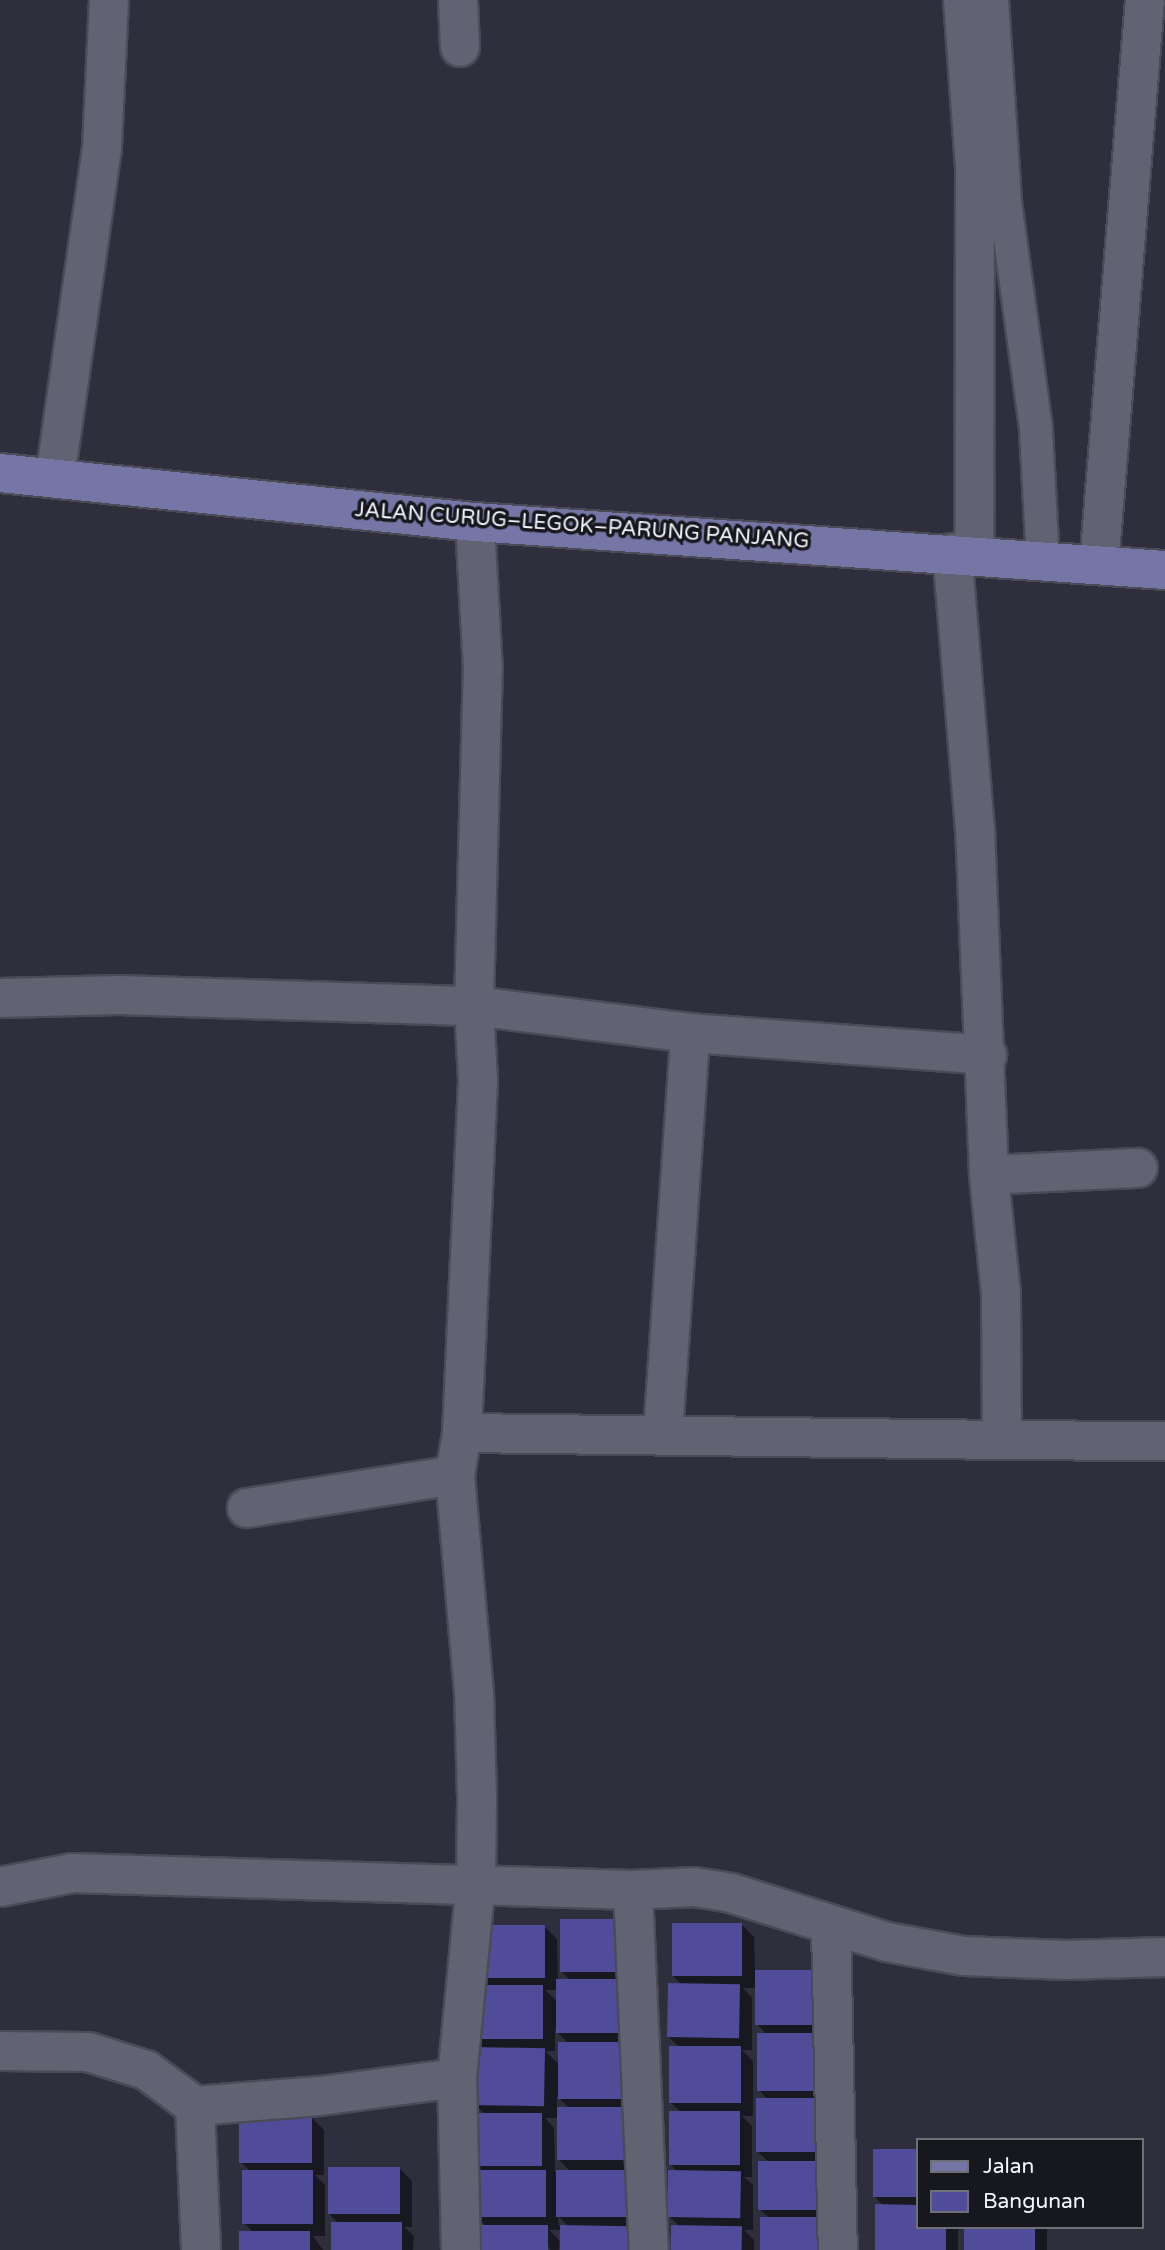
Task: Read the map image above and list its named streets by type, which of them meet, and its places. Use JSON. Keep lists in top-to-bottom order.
{
  "streets": {
    "main road": ["JALAN CURUG–LEGOK–PARUNG PANJANG"]
  },
  "legend": ["Jalan", "Bangunan"]
}
